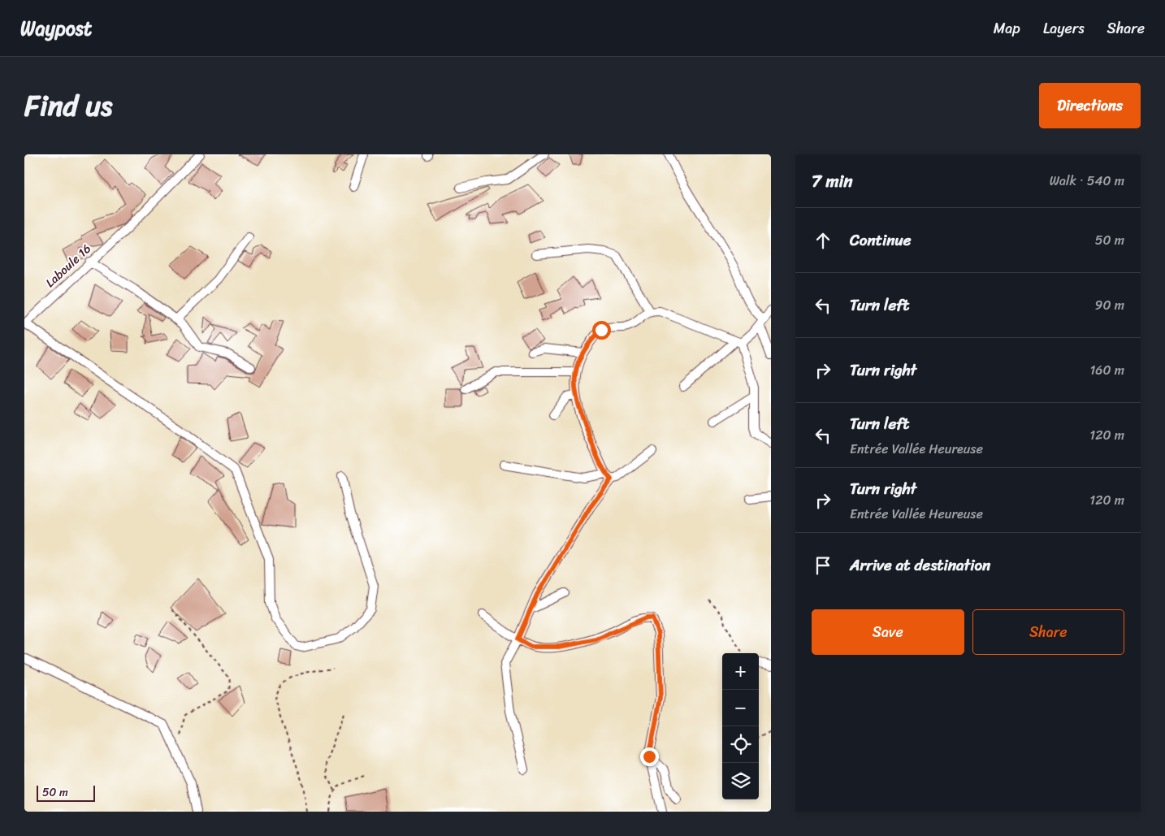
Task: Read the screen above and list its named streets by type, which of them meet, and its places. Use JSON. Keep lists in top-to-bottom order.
{
  "streets": {
    "street": ["Laboule 16"]
  },
  "scale_bar": "50 m",
  "page": {
    "header": "Waypost",
    "nav": ["Map", "Layers", "Share"],
    "title": "Find us",
    "buttons": [
      "Directions",
      ["Save", "Share"]
    ],
    "heading": ["7 min", "Walk · 540 m"],
    "list": [
      ["Continue", "50 m"],
      ["Turn left", "90 m"],
      ["Turn right", "160 m"],
      ["Turn left", "Entrée Vallée Heureuse", "120 m"],
      ["Turn right", "Entrée Vallée Heureuse", "120 m"],
      "Arrive at destination"
    ],
    "map_buttons": ["+", "−"],
    "scale": "50 m"
  }
}
